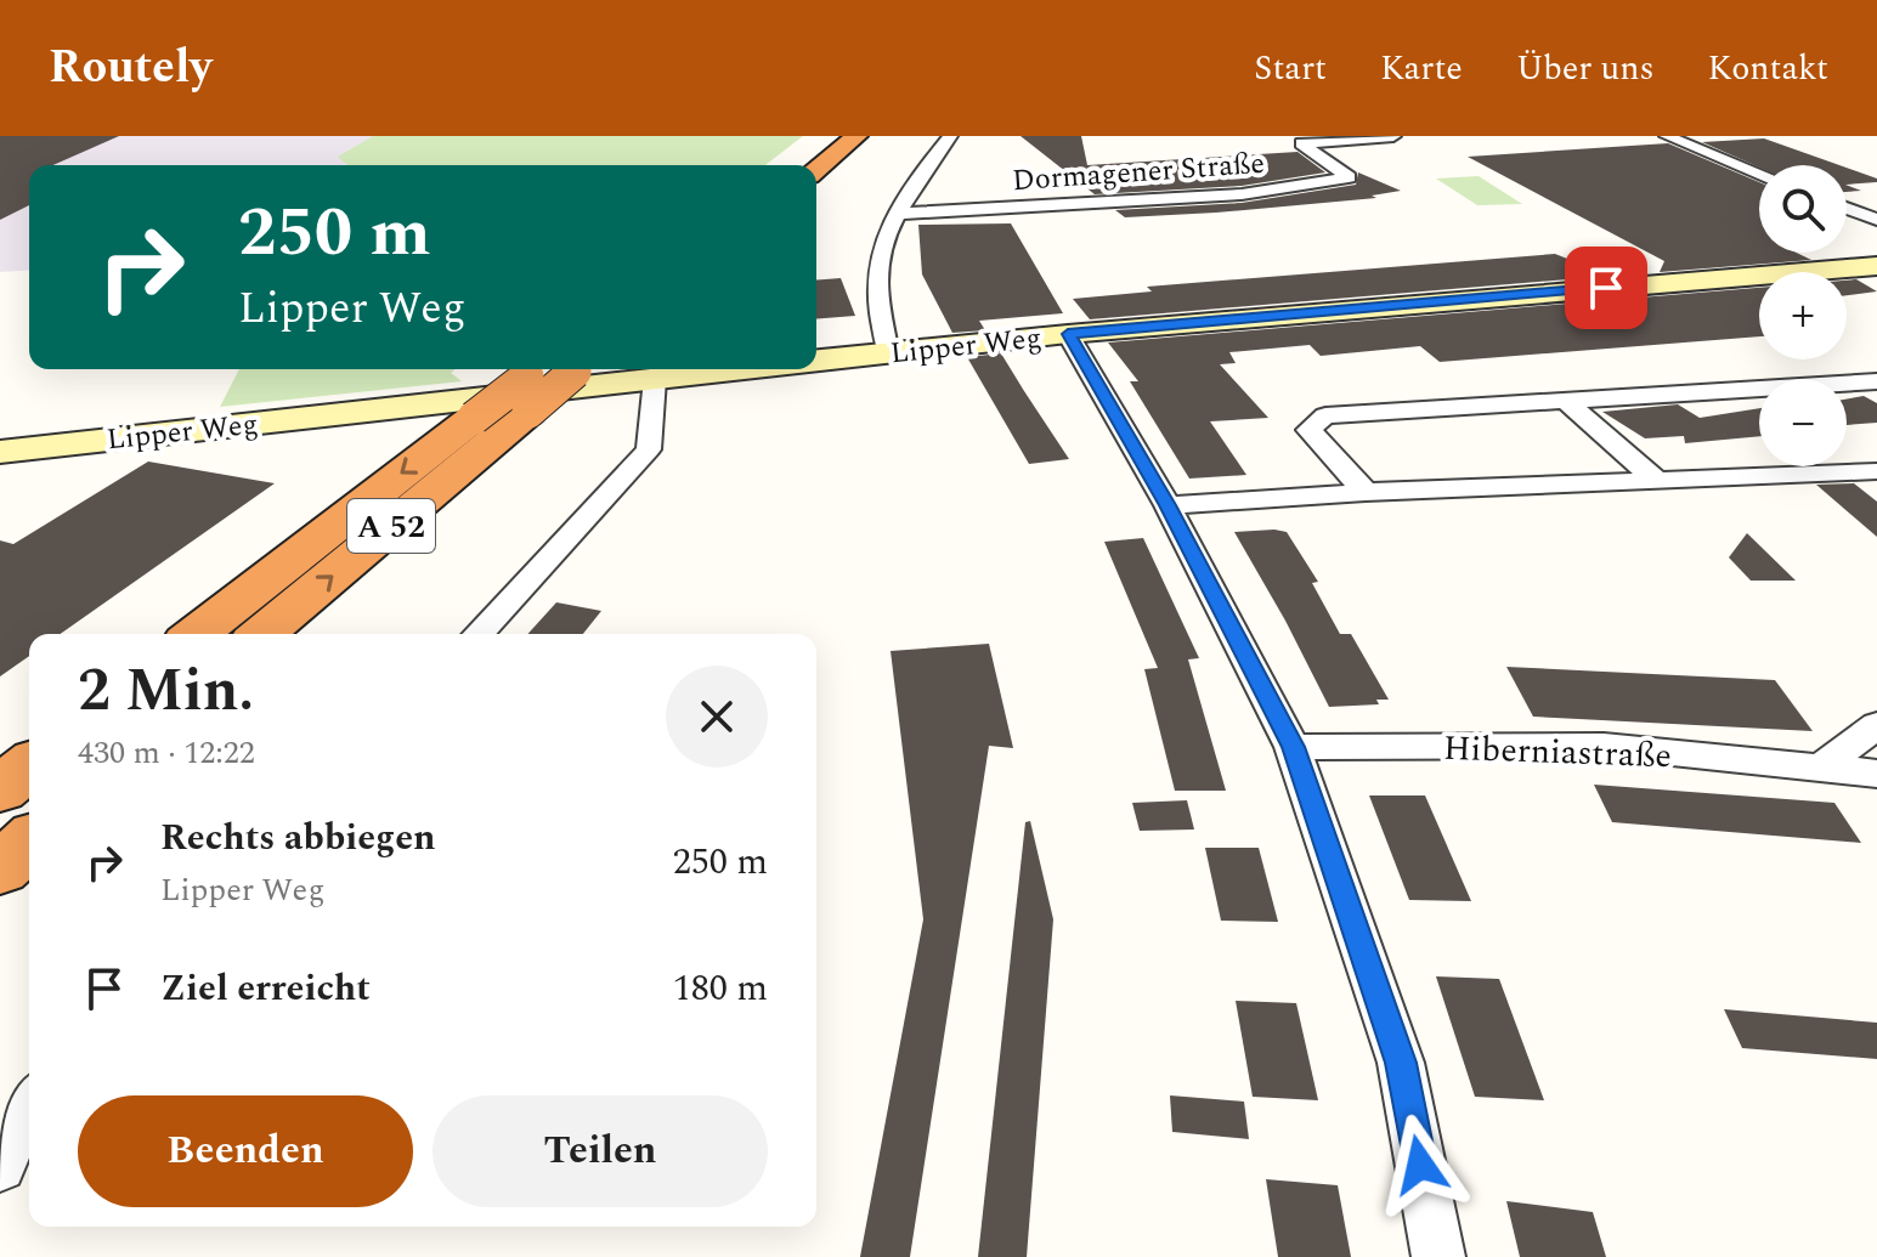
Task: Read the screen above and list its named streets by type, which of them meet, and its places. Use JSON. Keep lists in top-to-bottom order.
{
  "streets": {
    "highway": ["A 52"],
    "street": ["Dormagener Straße", "Lipper Weg", "Hiberniastraße"]
  },
  "page": {
    "header": "Routely",
    "nav": [
      "Start",
      "Karte",
      "Über uns",
      "Kontakt"
    ],
    "map_buttons": ["+", "−"],
    "turn": ["250 m", "Lipper Weg"],
    "heading": ["2 Min.", "430 m · 12:22"],
    "list": [
      {
        "name": "Rechts abbiegen",
        "note": "Lipper Weg",
        "value": "250 m"
      },
      {
        "name": "Ziel erreicht",
        "value": "180 m"
      }
    ],
    "buttons": ["Beenden", "Teilen"]
  }
}
